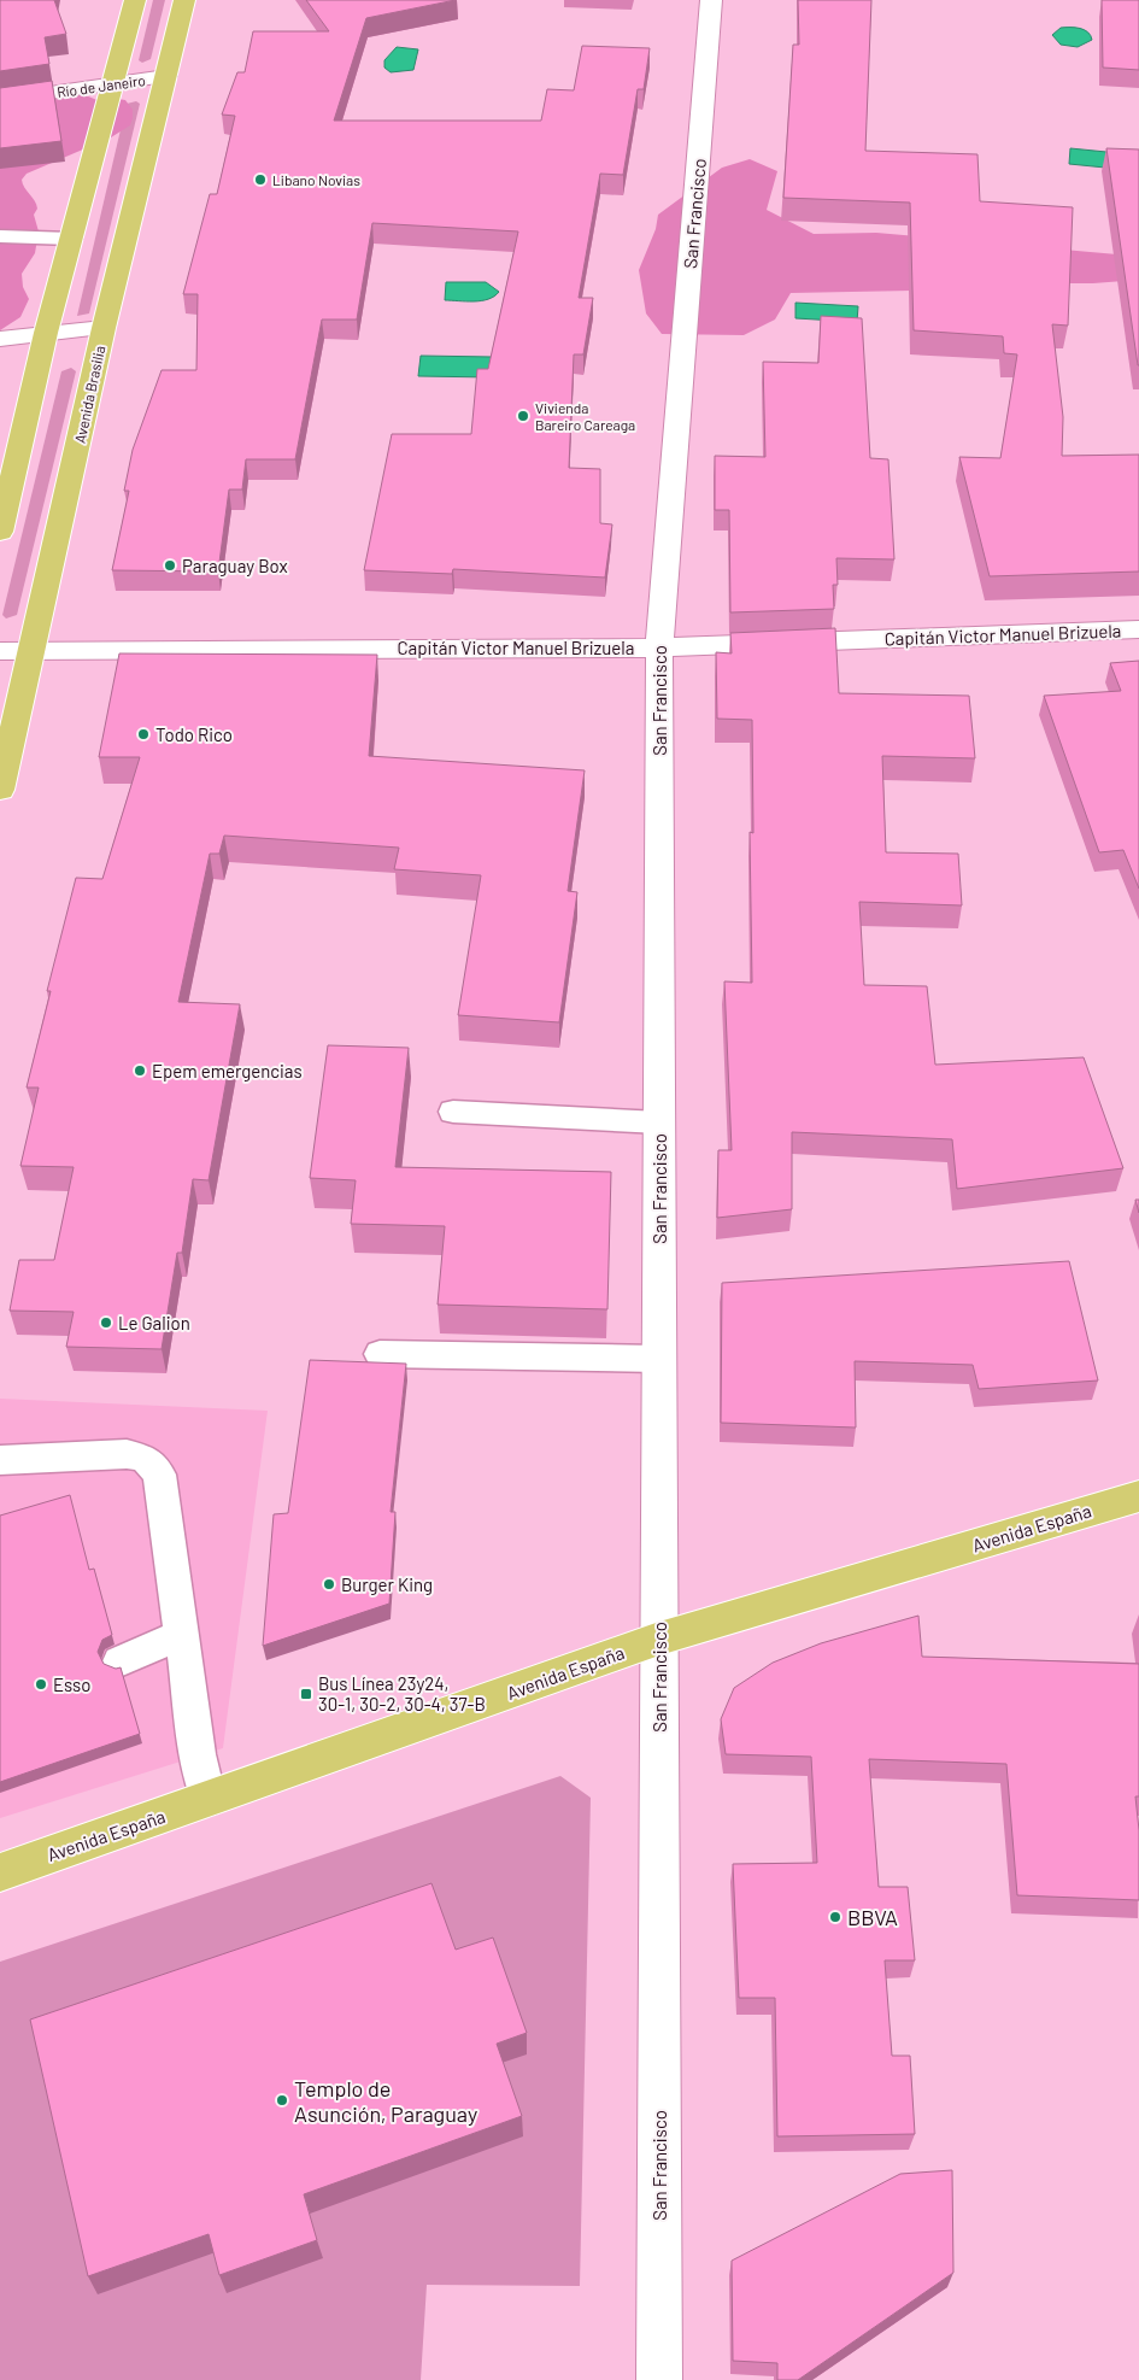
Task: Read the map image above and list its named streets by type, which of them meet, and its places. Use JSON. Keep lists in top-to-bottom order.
{
  "streets": {
    "main road": ["Avenida Brasilia", "Avenida España"],
    "street": ["Río de Janeiro", "San Francisco", "Capitán Victor Manuel Brizuela"]
  },
  "crossings": [
    ["Río de Janeiro", "Avenida Brasilia"],
    ["San Francisco", "Capitán Victor Manuel Brizuela"],
    ["San Francisco", "Avenida España"],
    ["Avenida Brasilia", "Capitán Victor Manuel Brizuela"]
  ],
  "places": {
    "other": [
      "Libano Novias",
      "Vivienda Bareiro Careaga",
      "Paraguay Box",
      "Todo Rico",
      "Epem emergencias",
      "Le Galion",
      "Burger King",
      "Esso",
      "BBVA",
      "Templo de Asunción, Paraguay"
    ],
    "transit": ["Bus Línea 23y24, 30-1, 30-2, 30-4, 37-B"]
  }
}
